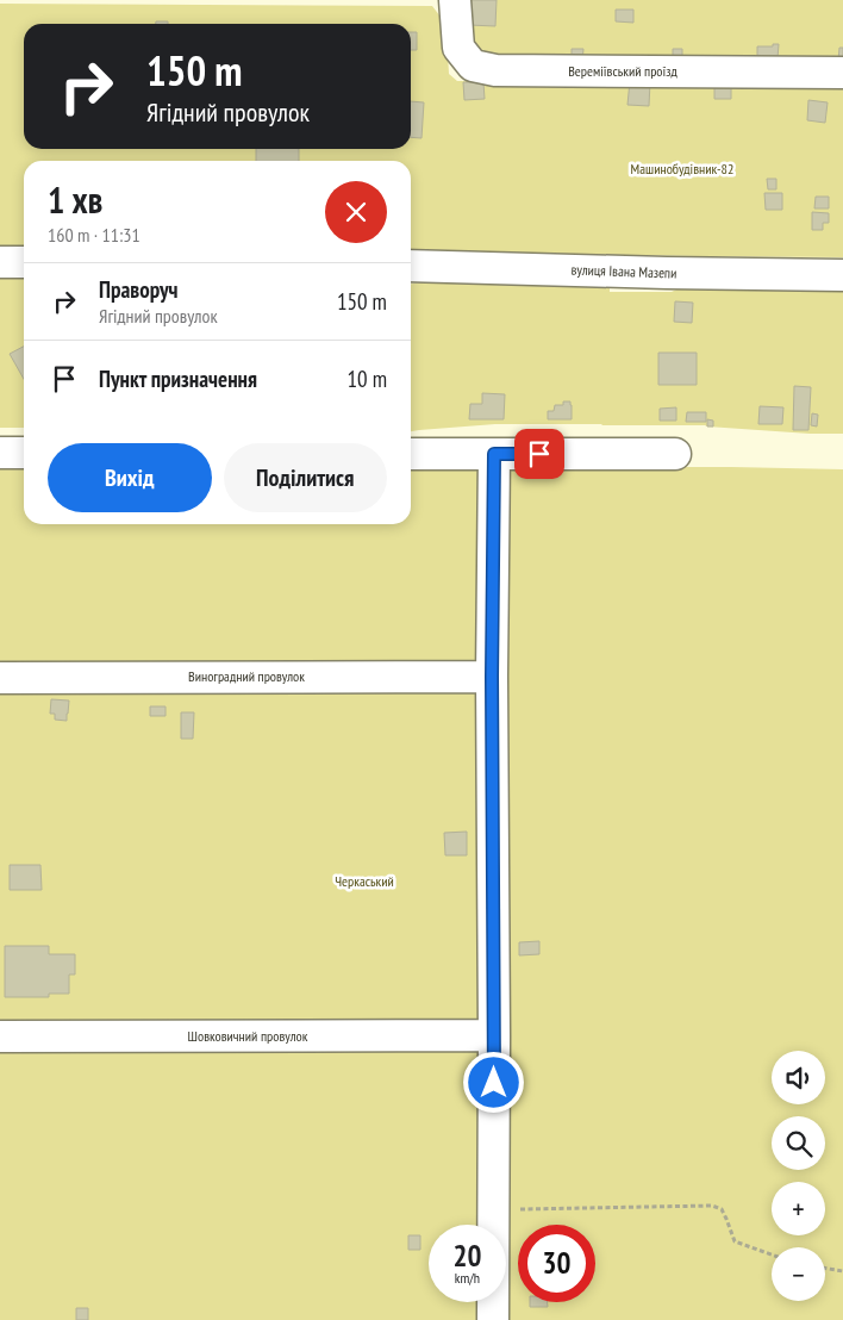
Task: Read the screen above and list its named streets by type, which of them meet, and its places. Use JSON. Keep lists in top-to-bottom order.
{
  "streets": {
    "street": [
      "Вереміївський проїзд",
      "вулиця Івана Мазепи",
      "Виноградний провулок",
      "Шовковичний провулок"
    ]
  },
  "parks": ["Машинобудівник-82", "Черкаський"],
  "page": {
    "turn": ["150 m", "Ягідний провулок"],
    "heading": ["1 хв", "160 m · 11:31"],
    "list": [
      {
        "name": "Праворуч",
        "note": "Ягідний провулок",
        "value": "150 m"
      },
      {
        "name": "Пункт призначення",
        "value": "10 m"
      }
    ],
    "buttons": ["Вихід", "Поділитися"],
    "map_buttons": ["+", "−"],
    "speed": "20 km/h",
    "limit": "30"
  }
}
